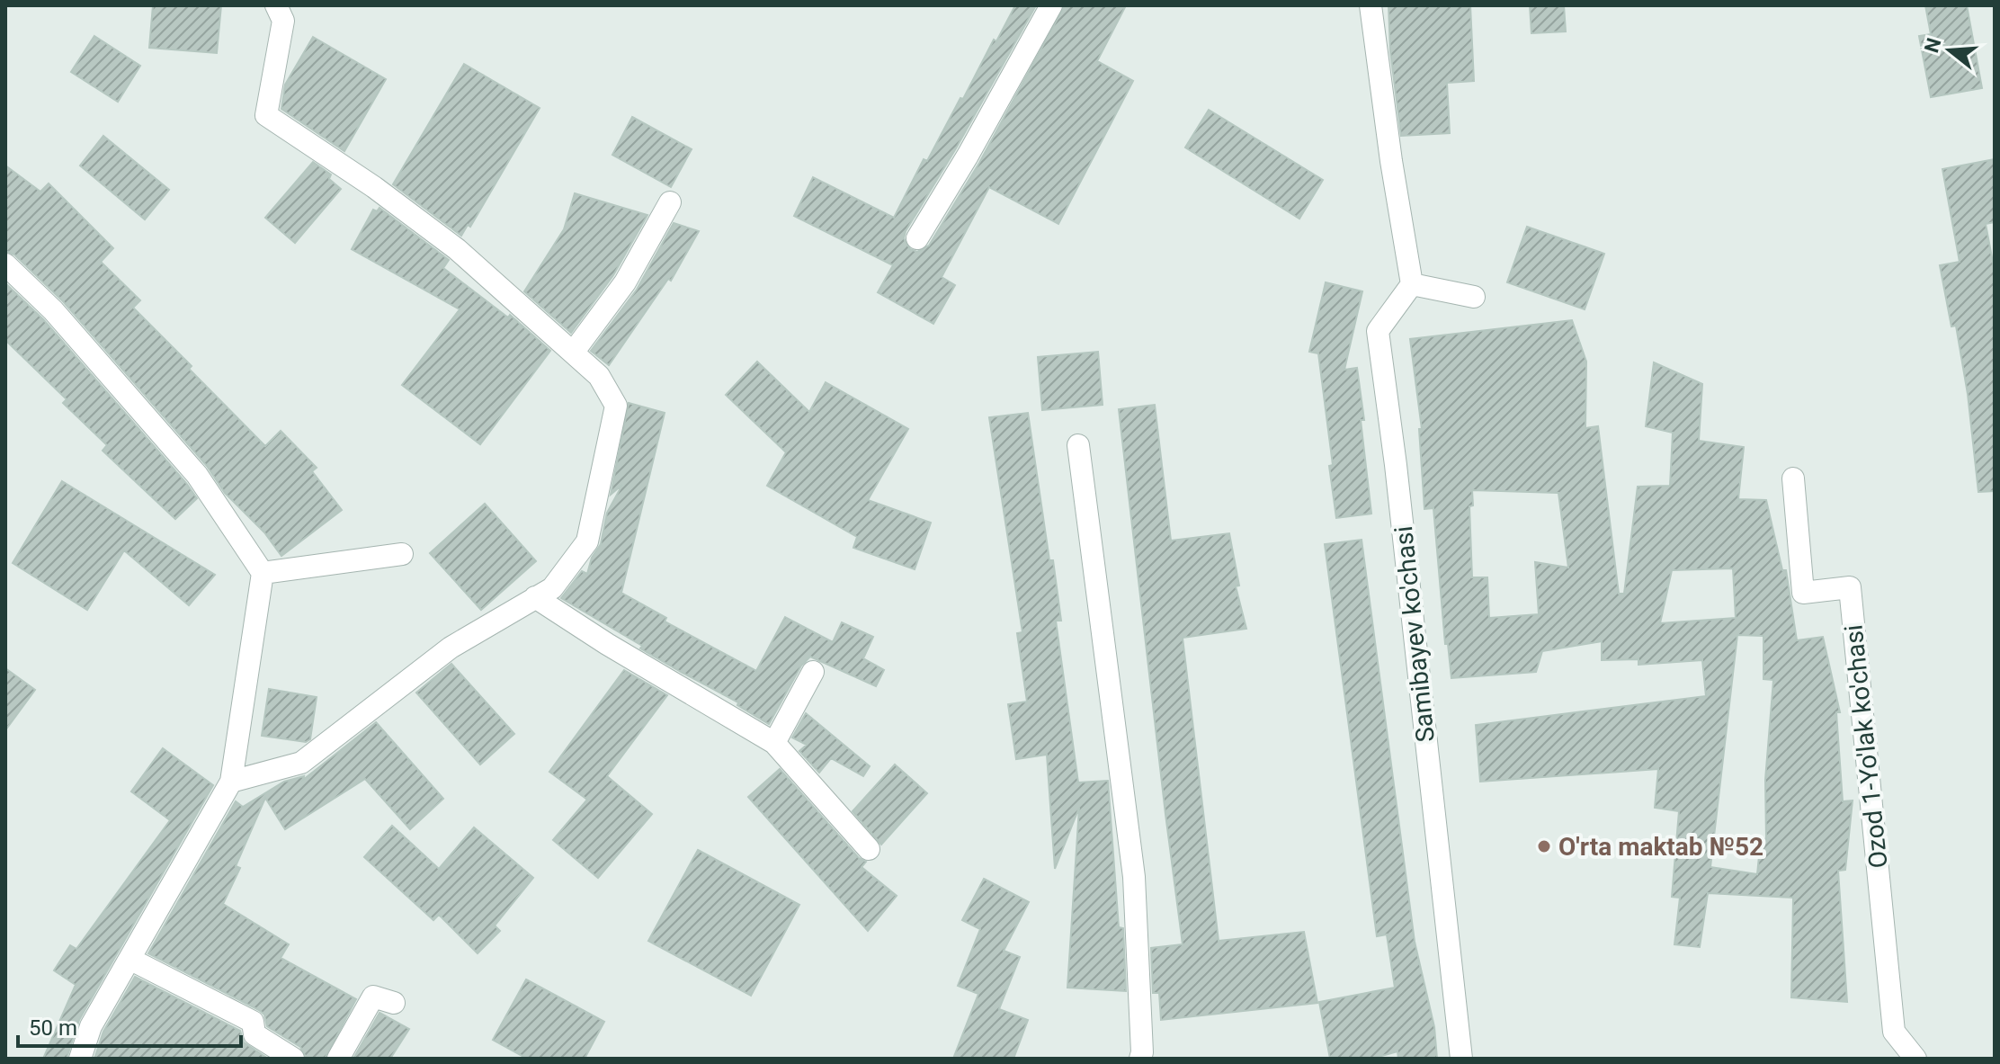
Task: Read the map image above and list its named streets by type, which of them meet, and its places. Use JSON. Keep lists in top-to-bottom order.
{
  "streets": {
    "street": ["Samibayev ko'chasi", "Ozod 1-Yo'lak ko'chasi"]
  },
  "places": ["O'rta maktab №52"],
  "scale_bar": "50 m",
  "north": "left"
}
